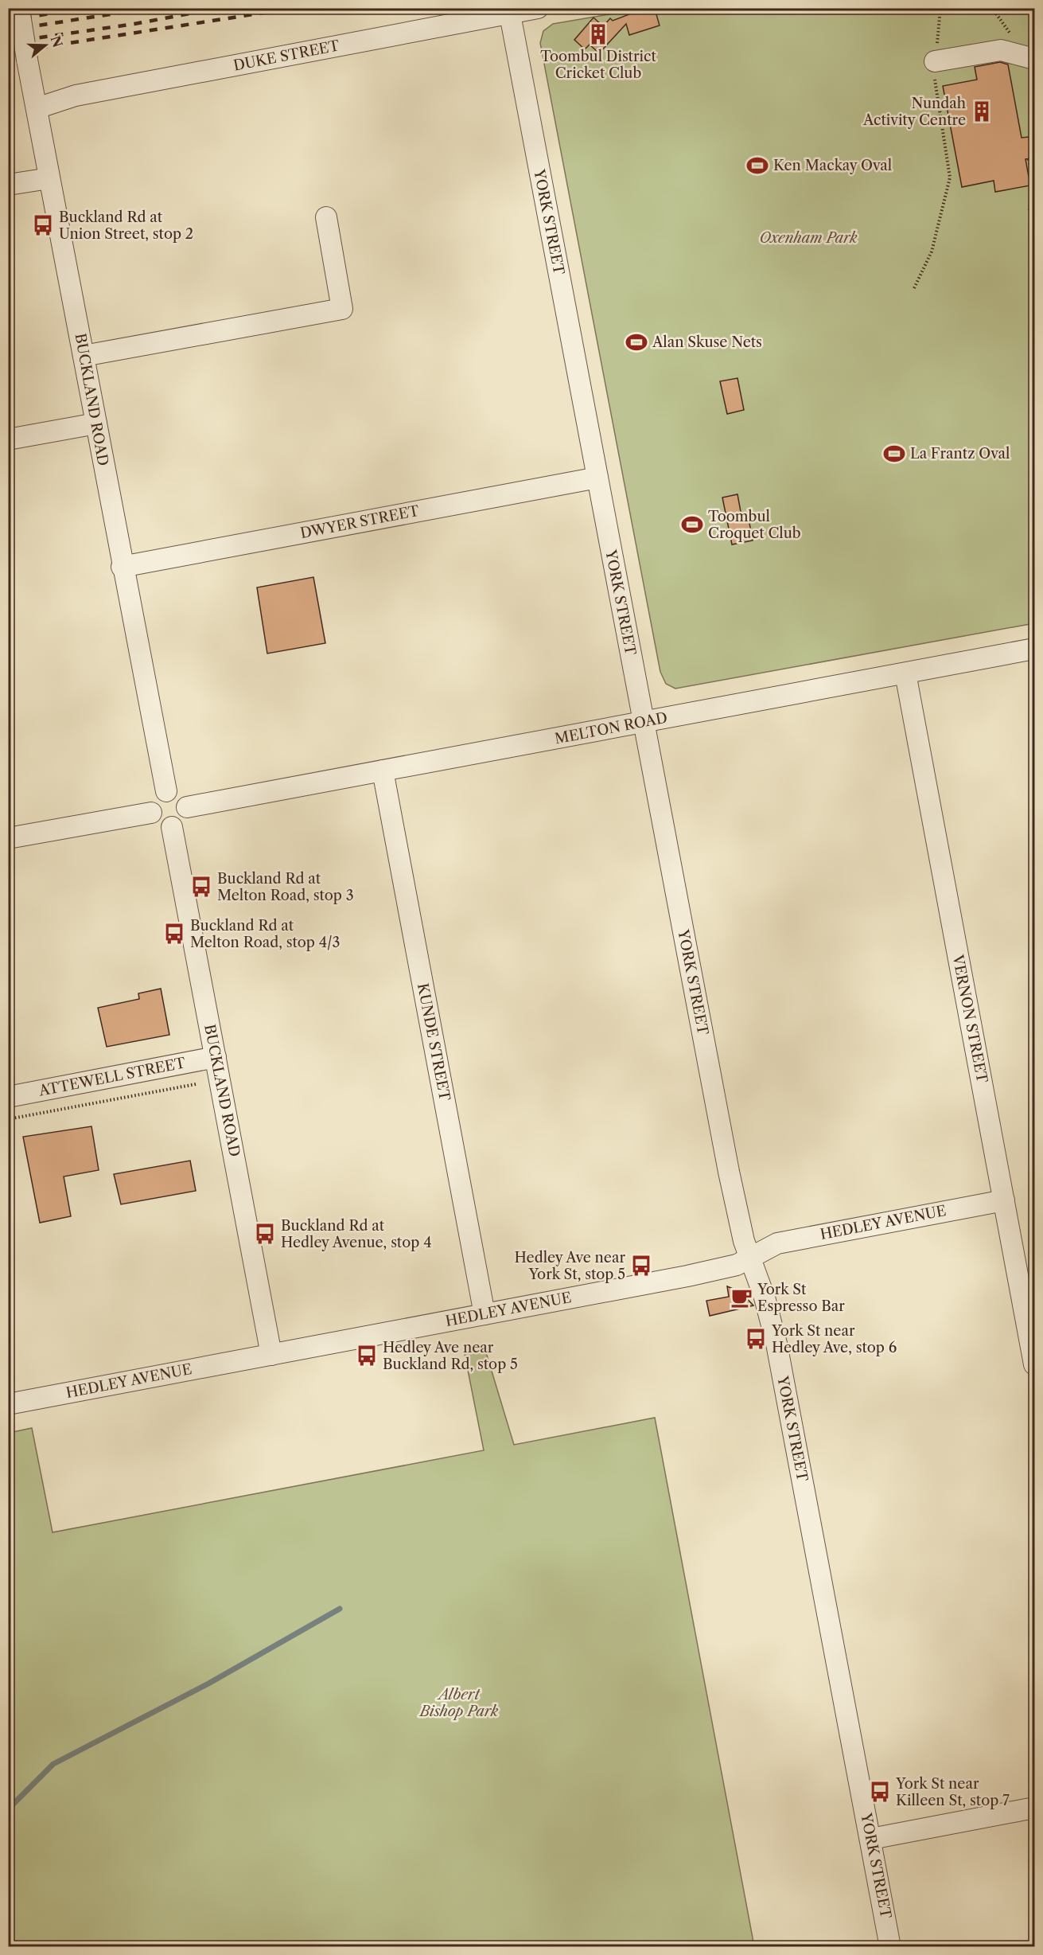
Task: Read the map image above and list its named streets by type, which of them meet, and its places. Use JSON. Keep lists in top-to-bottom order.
{
  "streets": {
    "street": [
      "DUKE STREET",
      "YORK STREET",
      "BUCKLAND ROAD",
      "DWYER STREET",
      "MELTON ROAD",
      "VERNON STREET",
      "KUNDE STREET",
      "ATTEWELL STREET",
      "HEDLEY AVENUE"
    ]
  },
  "crossings": [
    ["DUKE STREET", "YORK STREET"],
    ["DUKE STREET", "BUCKLAND ROAD"],
    ["YORK STREET", "DWYER STREET"],
    ["YORK STREET", "MELTON ROAD"],
    ["YORK STREET", "HEDLEY AVENUE"],
    ["BUCKLAND ROAD", "DWYER STREET"],
    ["BUCKLAND ROAD", "MELTON ROAD"],
    ["BUCKLAND ROAD", "ATTEWELL STREET"],
    ["BUCKLAND ROAD", "HEDLEY AVENUE"],
    ["MELTON ROAD", "VERNON STREET"],
    ["MELTON ROAD", "KUNDE STREET"],
    ["VERNON STREET", "HEDLEY AVENUE"],
    ["KUNDE STREET", "HEDLEY AVENUE"]
  ],
  "parks": ["Oxenham Park", "Albert Bishop Park"],
  "places": {
    "building": ["Toombul District Cricket Club", "Nundah Activity Centre"],
    "sports": [
      "Ken Mackay Oval",
      "Alan Skuse Nets",
      "La Frantz Oval",
      "Toombul Croquet Club"
    ],
    "bus stop": [
      "Buckland Rd at Union Street, stop 2",
      "Buckland Rd at Melton Road, stop 3",
      "Buckland Rd at Melton Road, stop 4/3",
      "Buckland Rd at Hedley Avenue, stop 4",
      "Hedley Ave near York St, stop 5",
      "York St near Hedley Ave, stop 6",
      "Hedley Ave near Buckland Rd, stop 5",
      "York St near Killeen St, stop 7"
    ],
    "cafe": ["York St Espresso Bar"]
  },
  "north": "right"
}
